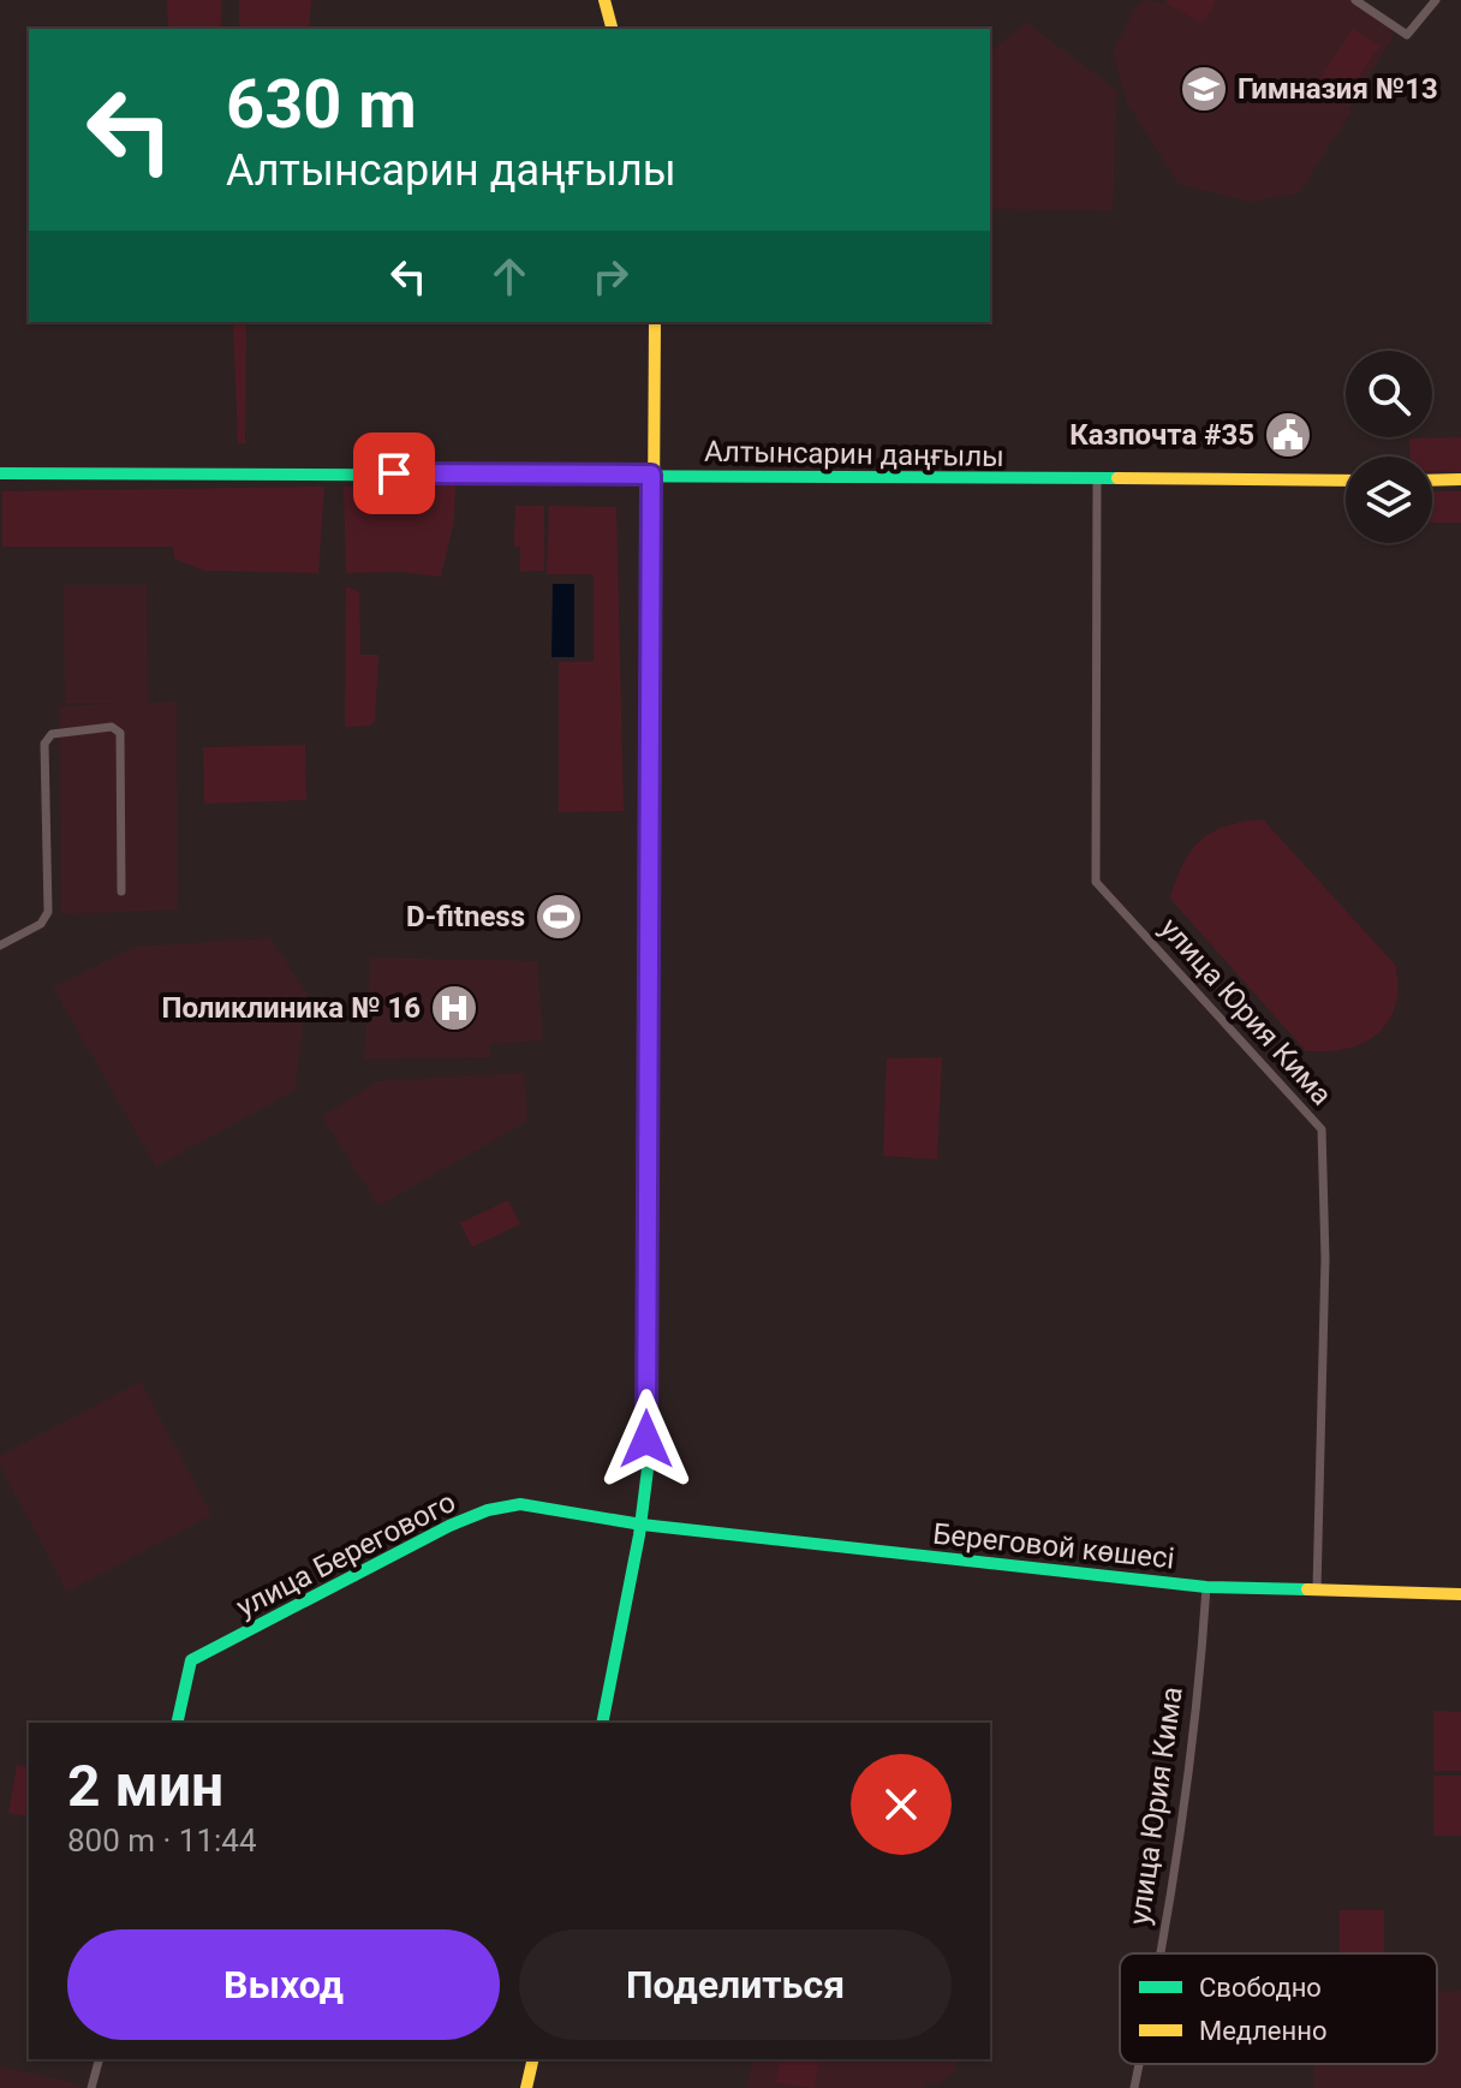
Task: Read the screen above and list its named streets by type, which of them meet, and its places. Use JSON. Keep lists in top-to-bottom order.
{
  "streets": {
    "main road": ["Алтынсарин даңғылы", "Береговой көшесі", "улица Берегового"],
    "street": ["улица Юрия Кима"]
  },
  "crossings": [
    ["Алтынсарин даңғылы", "улица Юрия Кима"],
    ["улица Юрия Кима", "Береговой көшесі"],
    ["Береговой көшесі", "улица Берегового"]
  ],
  "places": {
    "school or university": ["Гимназия №13"],
    "public building": ["Казпочта #35"],
    "sports": ["D-fitness"],
    "hospital": ["Поликлиника № 16"]
  },
  "legend": ["Свободно", "Медленно"],
  "page": {
    "turn": ["630 m", "Алтынсарин даңғылы"],
    "heading": ["2 мин", "800 m · 11:44"],
    "buttons": ["Выход", "Поделиться"]
  }
}
